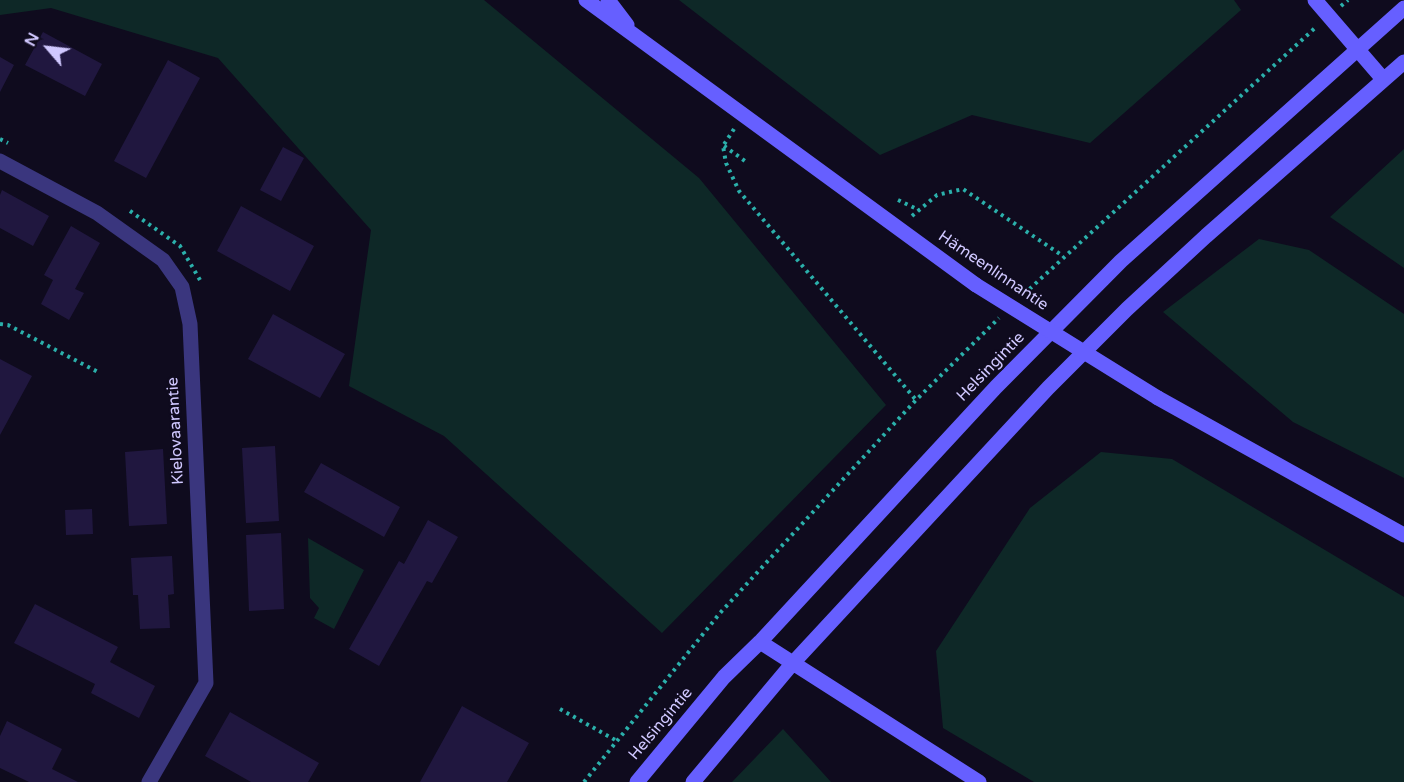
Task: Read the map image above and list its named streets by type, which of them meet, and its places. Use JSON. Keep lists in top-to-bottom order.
{
  "streets": {
    "main road": ["Hämeenlinnantie", "Helsingintie"],
    "street": ["Kielovaarantie"]
  },
  "north": "top left"
}
